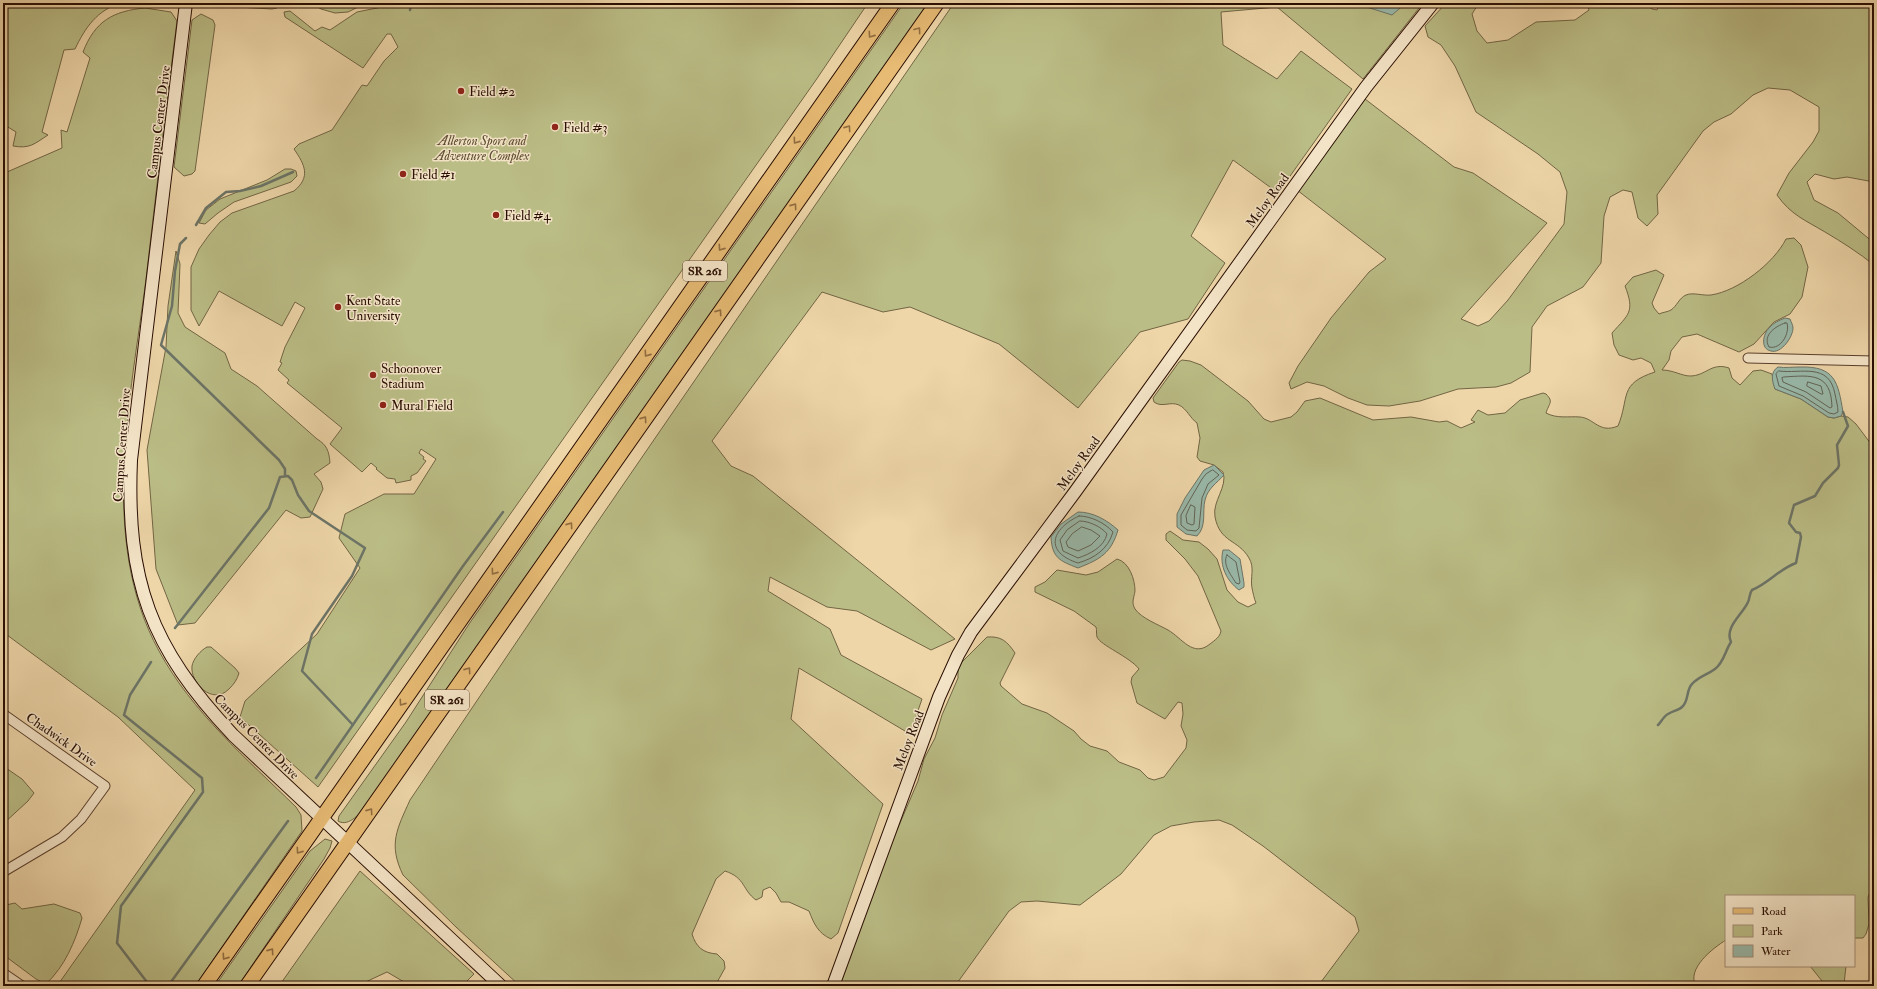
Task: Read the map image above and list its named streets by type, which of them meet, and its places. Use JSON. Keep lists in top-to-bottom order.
{
  "streets": {
    "main road": ["SR 261"],
    "street": ["Campus Center Drive", "Meloy Road", "Chadwick Drive"]
  },
  "crossings": [
    ["Campus Center Drive", "SR 261"]
  ],
  "parks": ["Allerton Sport and Adventure Complex"],
  "places": [
    "Field #2",
    "Field #3",
    "Field #1",
    "Field #4",
    "Kent State University",
    "Schoonover Stadium",
    "Mural Field"
  ],
  "legend": ["Road", "Park", "Water"]
}
